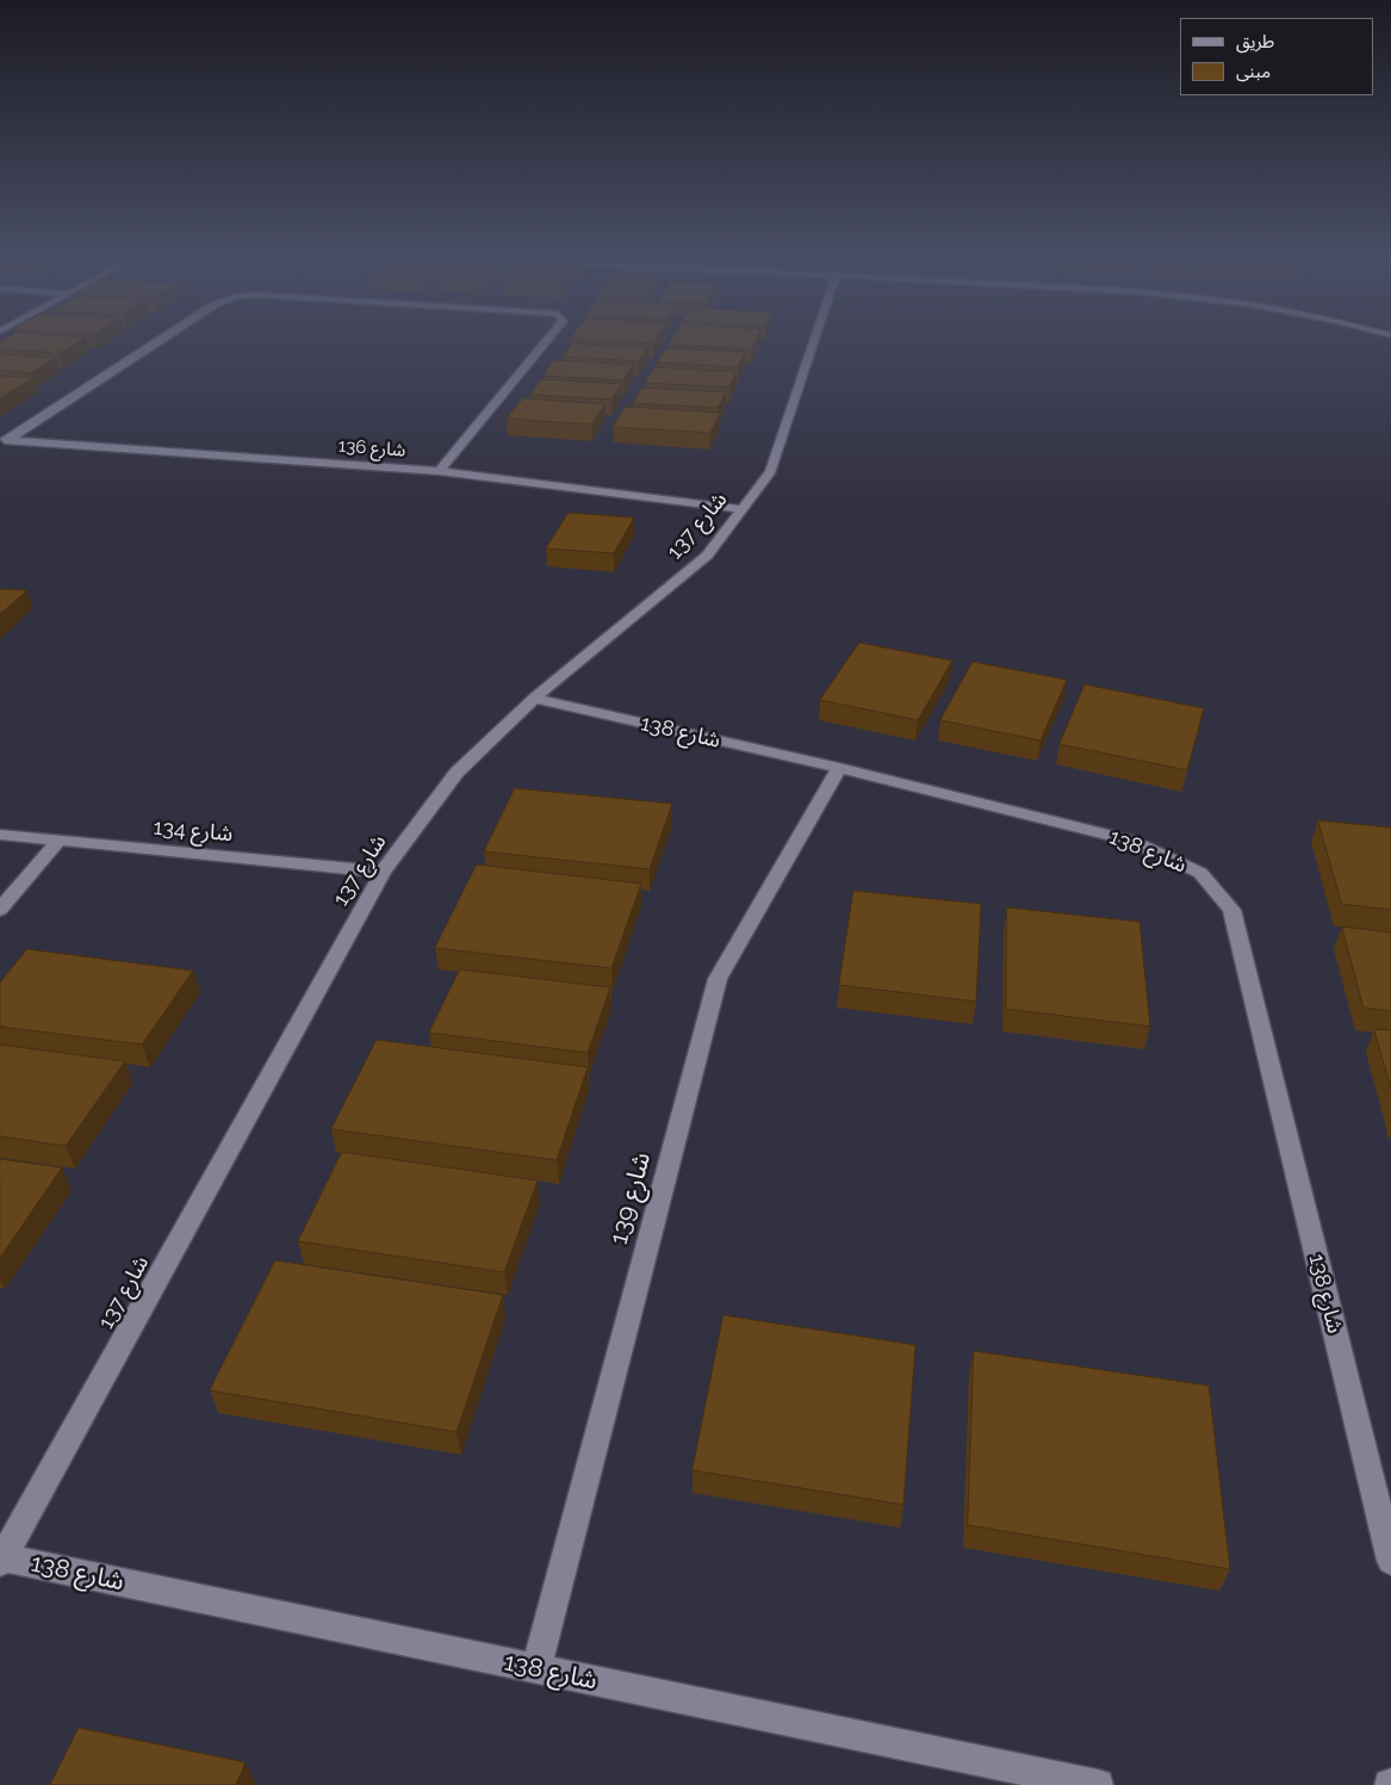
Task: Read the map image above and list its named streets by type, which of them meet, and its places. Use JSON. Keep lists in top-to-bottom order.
{
  "streets": {
    "street": [
      "شارع 136",
      "شارع 137",
      "شارع 138",
      "شارع 134",
      "شارع 139"
    ]
  },
  "crossings": [
    ["شارع 136", "شارع 137"],
    ["شارع 137", "شارع 138"],
    ["شارع 137", "شارع 134"],
    ["شارع 138", "شارع 139"]
  ],
  "legend": ["طريق", "مبنى"]
}
